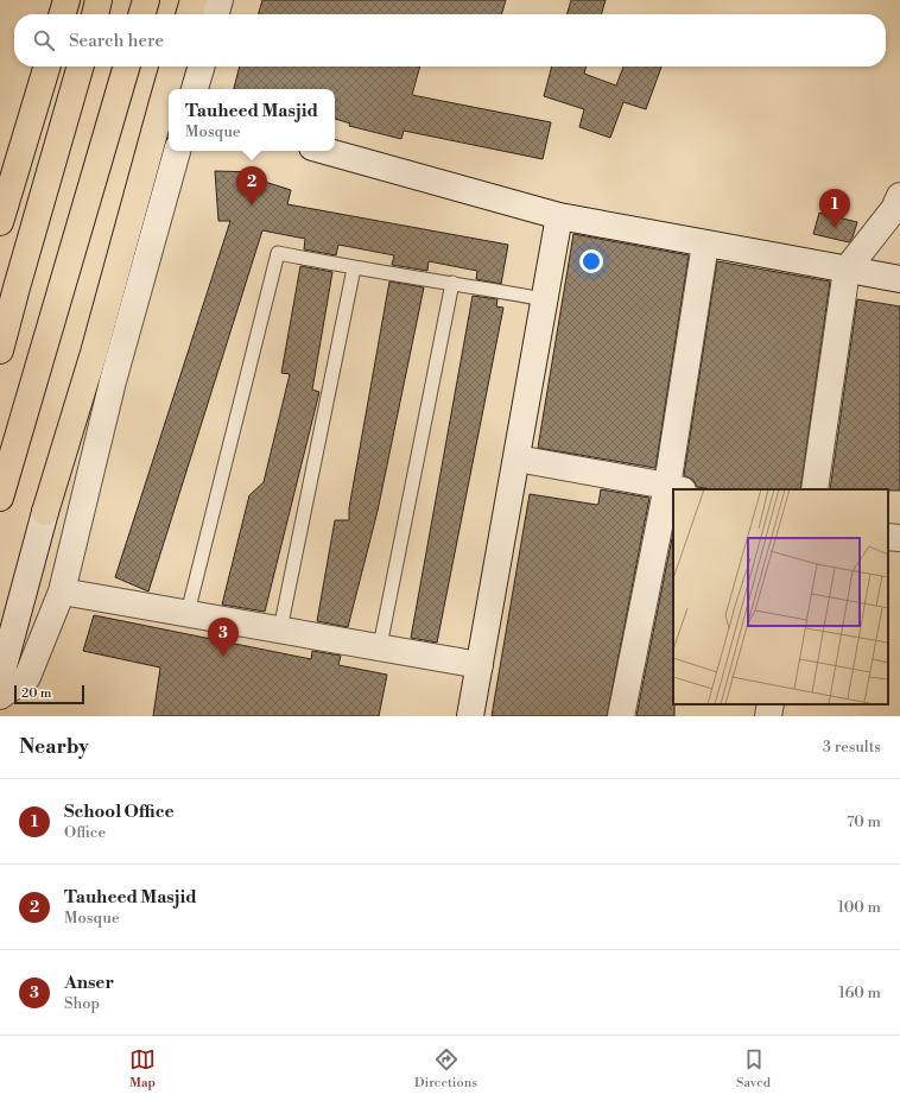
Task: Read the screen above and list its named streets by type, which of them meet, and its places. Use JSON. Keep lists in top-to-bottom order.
{
  "scale_bar": "20 m",
  "page": {
    "search": "Search here",
    "popup": ["Tauheed Masjid", "Mosque"],
    "pins": ["2", "1", "3"],
    "scale": "20 m",
    "heading": ["Nearby", "3 results"],
    "list": [
      {
        "mark": "1",
        "name": "School Office",
        "note": "Office",
        "value": "70 m"
      },
      {
        "mark": "2",
        "name": "Tauheed Masjid",
        "note": "Mosque",
        "value": "100 m"
      },
      {
        "mark": "3",
        "name": "Anser",
        "note": "Shop",
        "value": "160 m"
      }
    ],
    "nav": ["Map", "Directions", "Saved"]
  }
}
